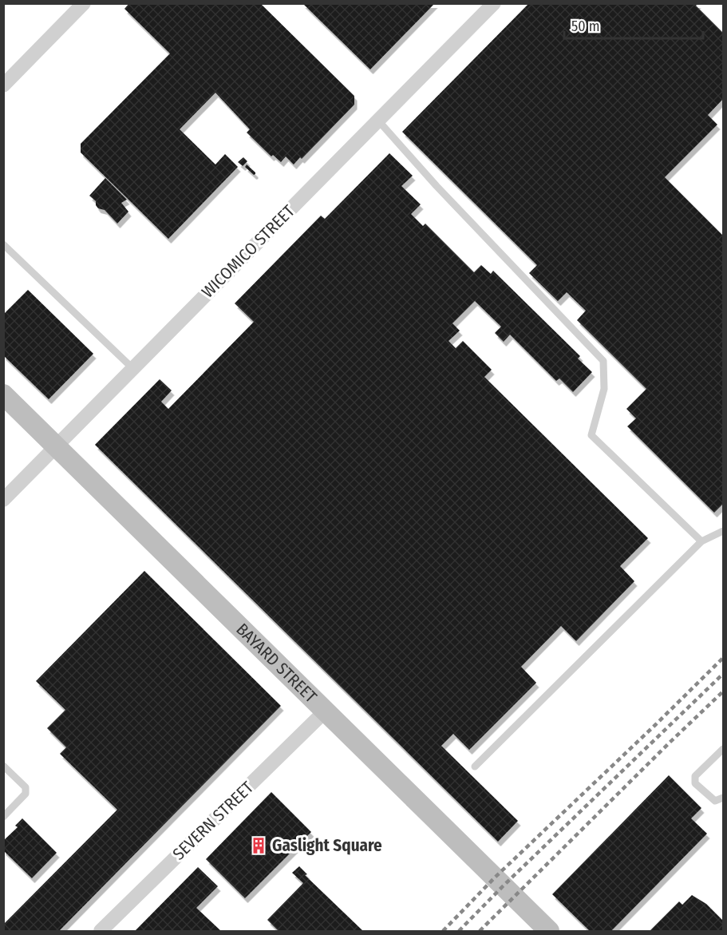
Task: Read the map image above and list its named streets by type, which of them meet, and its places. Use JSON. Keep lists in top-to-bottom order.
{
  "streets": {
    "street": ["WICOMICO STREET", "BAYARD STREET", "SEVERN STREET"]
  },
  "crossings": [
    ["WICOMICO STREET", "BAYARD STREET"],
    ["BAYARD STREET", "SEVERN STREET"]
  ],
  "places": {
    "building": ["Gaslight Square"]
  },
  "scale_bar": "50 m"
}
